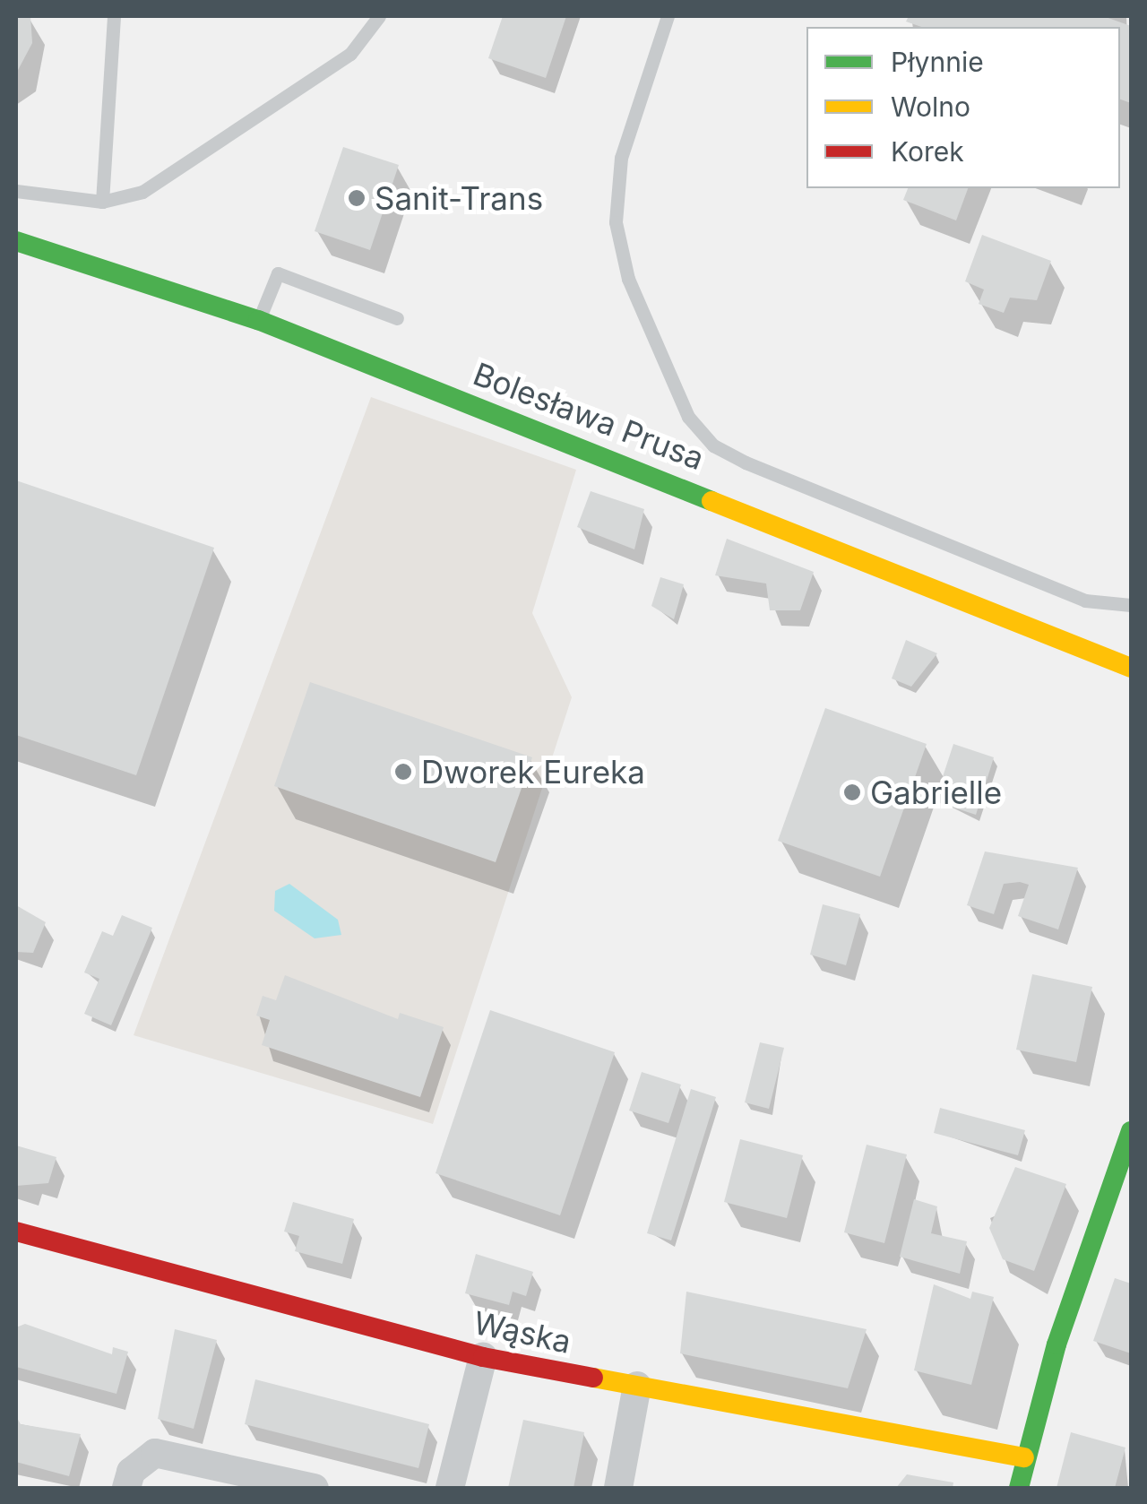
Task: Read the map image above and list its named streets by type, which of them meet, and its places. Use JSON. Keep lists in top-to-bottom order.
{
  "streets": {
    "street": ["Bolesława Prusa", "Wąska"]
  },
  "places": ["Sanit-Trans", "Dworek Eureka", "Gabrielle"],
  "legend": ["Płynnie", "Wolno", "Korek"]
}
